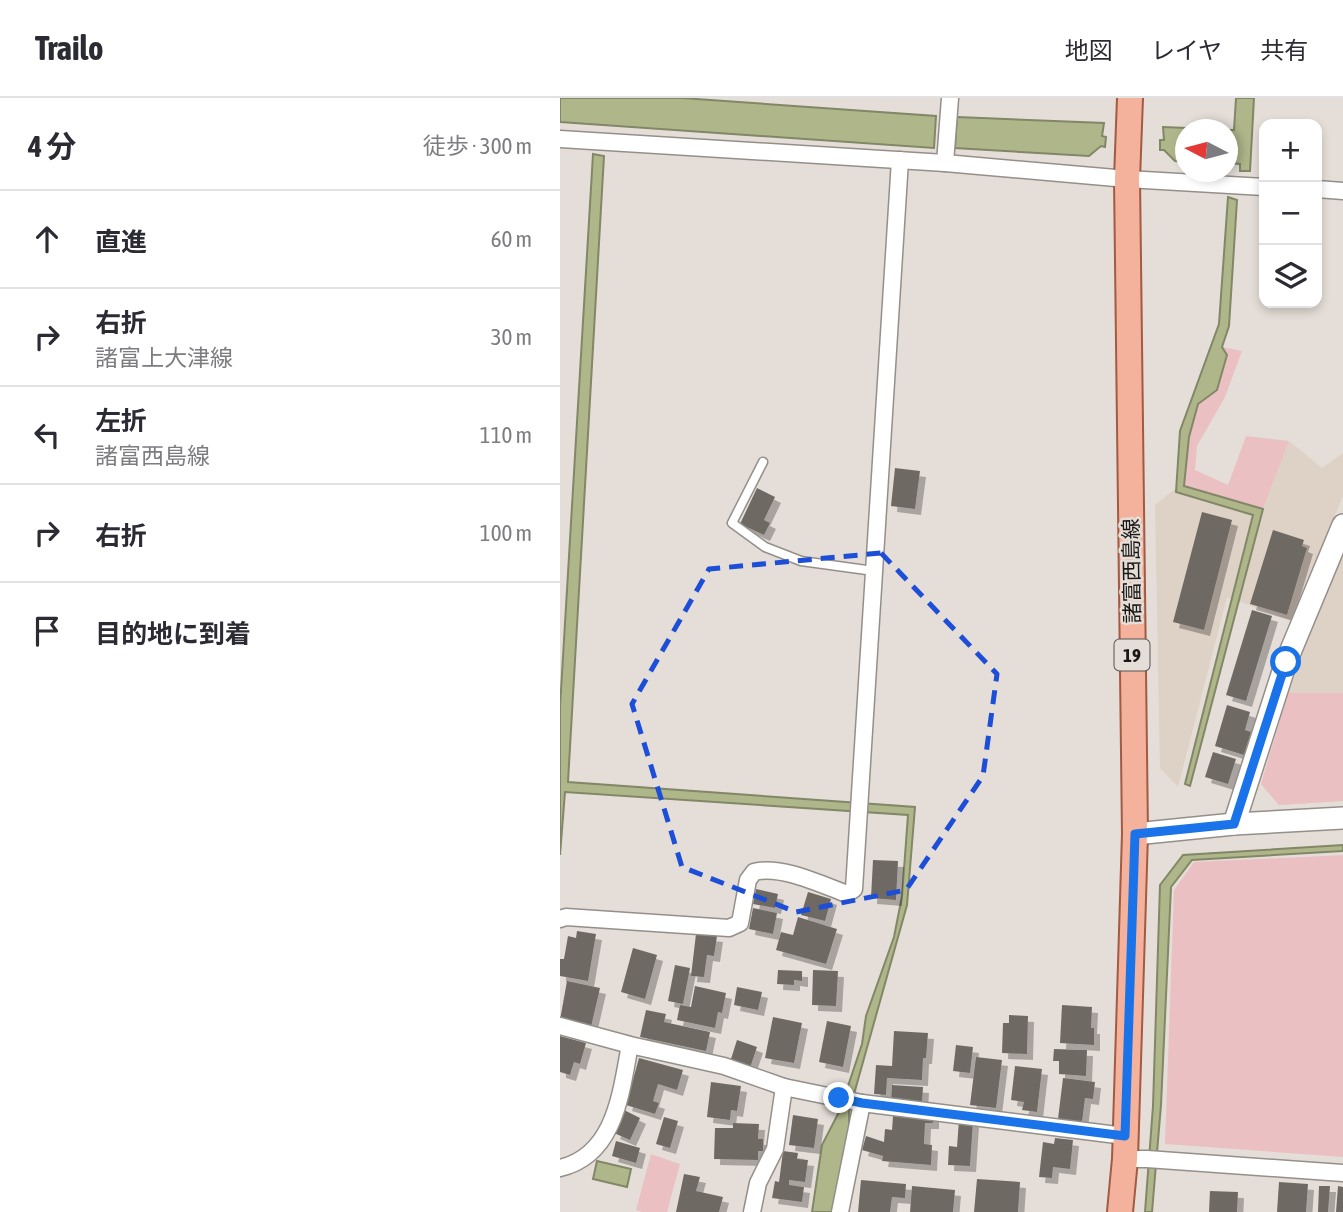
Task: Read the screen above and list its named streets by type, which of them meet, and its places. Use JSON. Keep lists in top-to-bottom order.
{
  "streets": {
    "main road": ["諸富西島線", "19"]
  },
  "north": "left",
  "page": {
    "header": "Trailo",
    "nav": ["地図", "レイヤ", "共有"],
    "heading": ["4 分", "徒歩 · 300 m"],
    "map_buttons": ["+", "−"],
    "list": [
      ["直進", "60 m"],
      ["右折", "諸富上大津線", "30 m"],
      ["左折", "諸富西島線", "110 m"],
      ["右折", "100 m"],
      "目的地に到着"
    ]
  }
}
